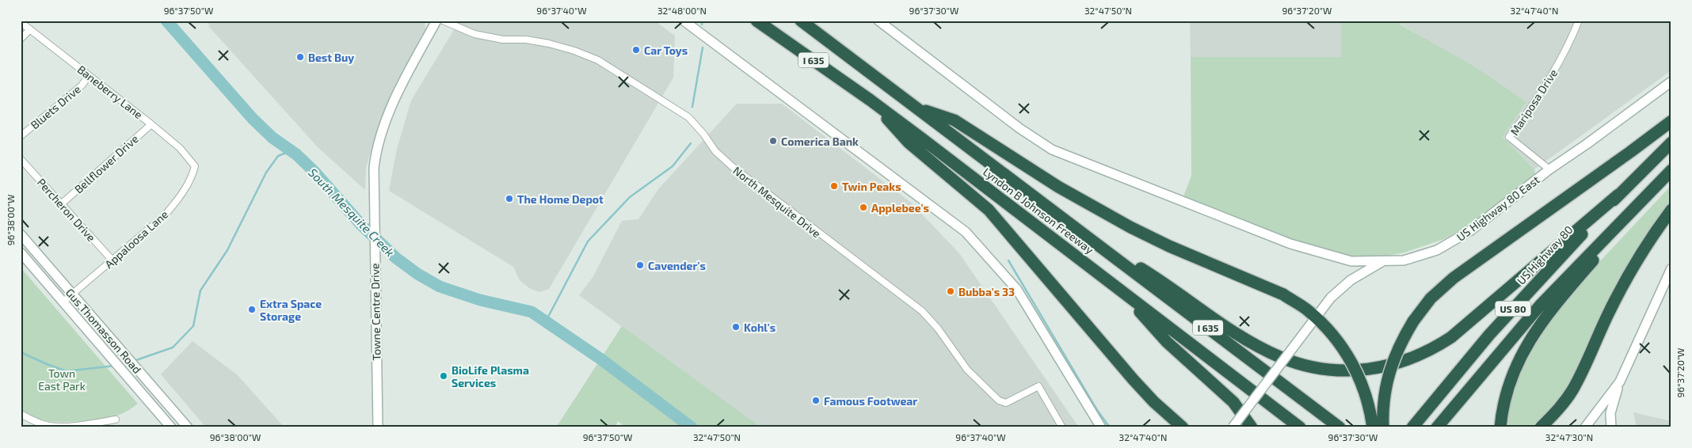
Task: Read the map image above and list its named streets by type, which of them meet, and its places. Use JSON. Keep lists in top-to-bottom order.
{
  "streets": {
    "highway": [
      "I 635",
      "Lyndon B Johnson Freeway",
      "US Highway 80",
      "US 80"
    ],
    "main road": ["US Highway 80 East", "Towne Centre Drive", "Gus Thomasson Road"],
    "street": [
      "Baneberry Lane",
      "Mariposa Drive",
      "Bluets Drive",
      "Bellflower Drive",
      "North Mesquite Drive",
      "Percheron Drive",
      "Appaloosa Lane"
    ]
  },
  "crossings": [
    ["Baneberry Lane", "Bluets Drive"],
    ["Baneberry Lane", "Bellflower Drive"],
    ["Baneberry Lane", "Appaloosa Lane"],
    ["Mariposa Drive", "US Highway 80 East"],
    ["Bellflower Drive", "Percheron Drive"],
    ["Percheron Drive", "Appaloosa Lane"],
    ["Appaloosa Lane", "Gus Thomasson Road"]
  ],
  "water": ["South Mesquite Creek"],
  "parks": ["Town East Park"],
  "places": [
    "Car Toys",
    "Best Buy",
    "Comerica Bank",
    "Twin Peaks",
    "The Home Depot",
    "Applebee's",
    "Cavender's",
    "Bubba's 33",
    "Extra Space Storage",
    "Kohl's",
    "BioLife Plasma Services",
    "Famous Footwear"
  ],
  "coordinates": [
    "96°37'50\"W",
    "96°37'40\"W",
    "32°48'00\"N",
    "96°37'30\"W",
    "32°47'50\"N",
    "96°37'20\"W",
    "32°47'40\"N",
    "96°38'00\"W",
    "32°47'30\"N"
  ]
}
